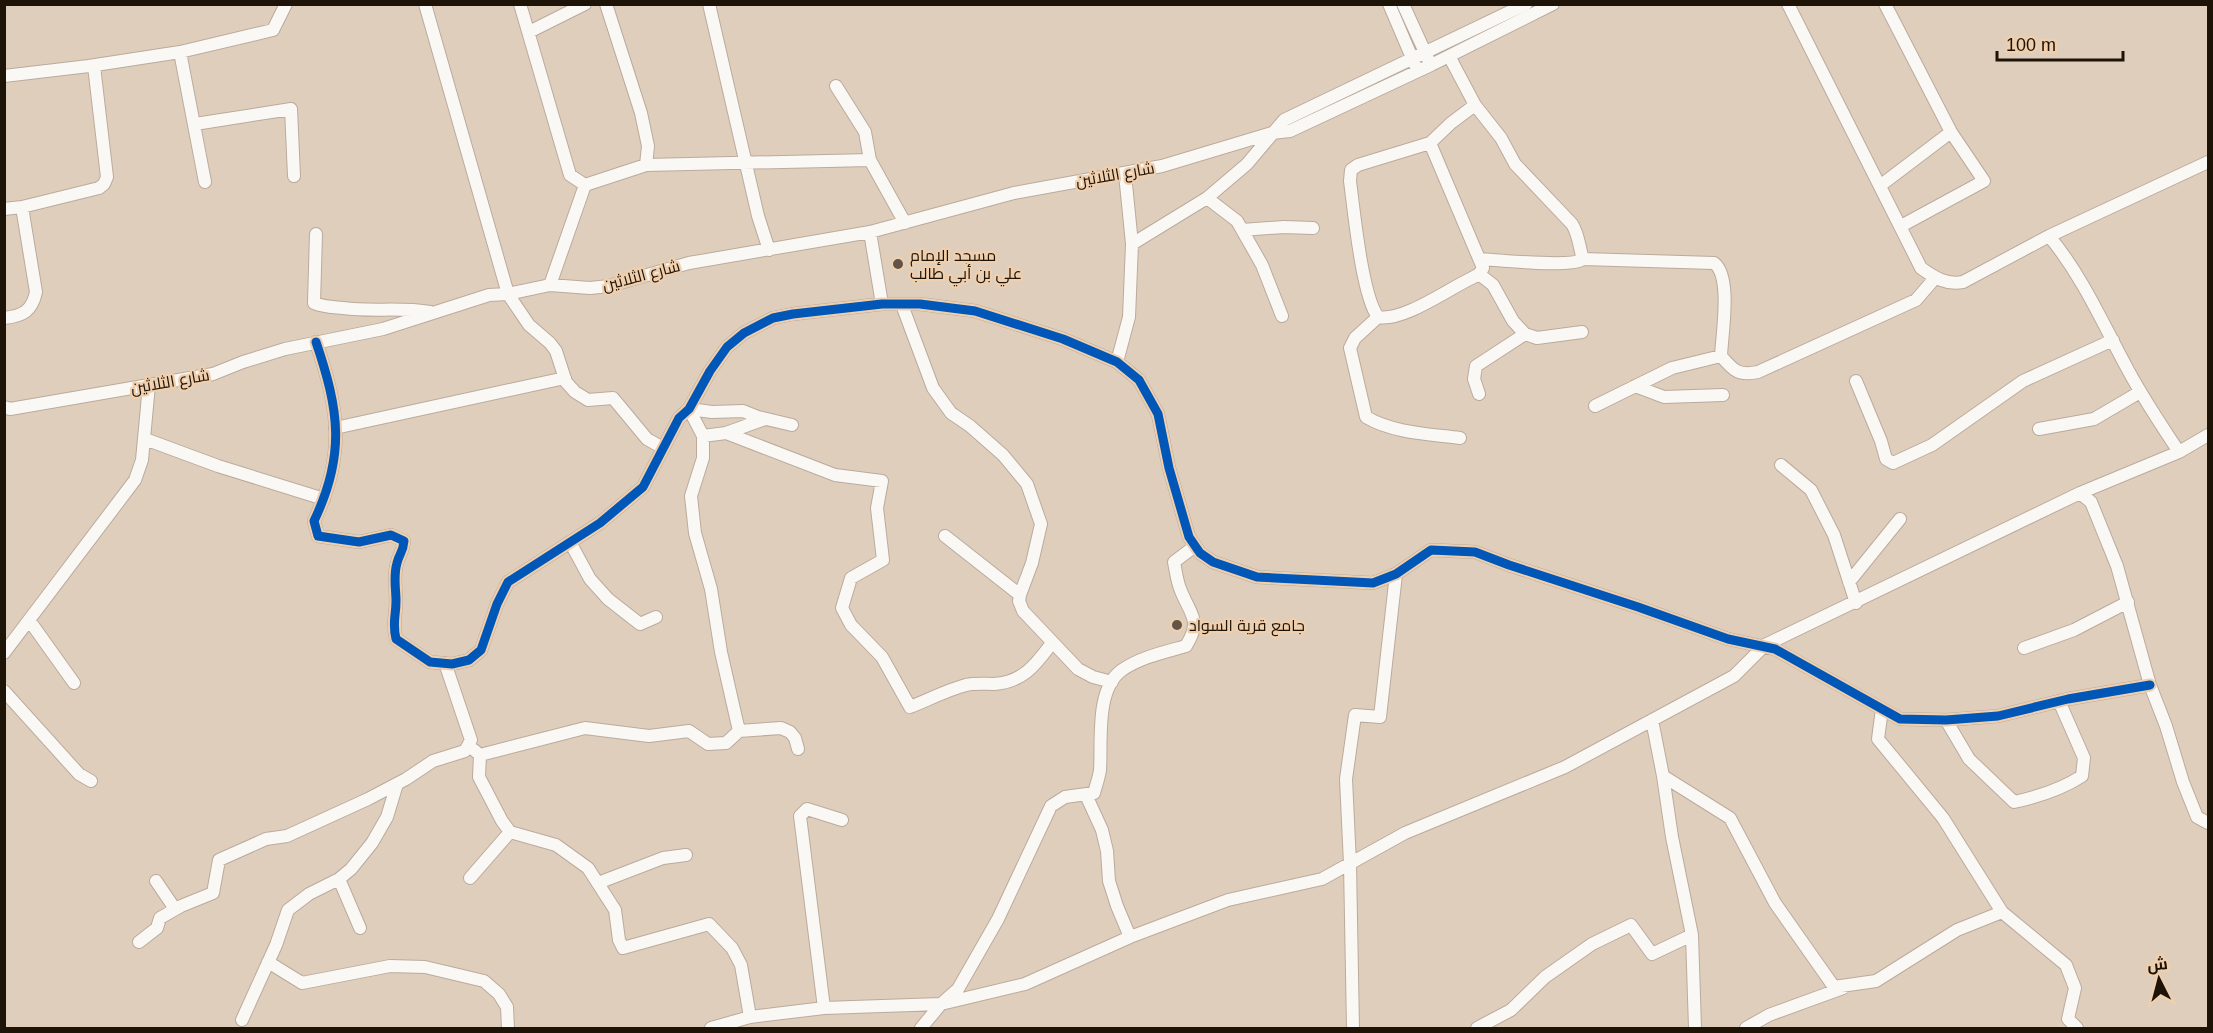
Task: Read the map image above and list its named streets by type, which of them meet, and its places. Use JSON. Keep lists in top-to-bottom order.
{
  "streets": {
    "street": ["شارع الثلاثين"]
  },
  "places": ["مسجد الإمام علي بن أبي طالب", "جامع قرية السواد"],
  "scale_bar": "100 m",
  "north": "top"
}
